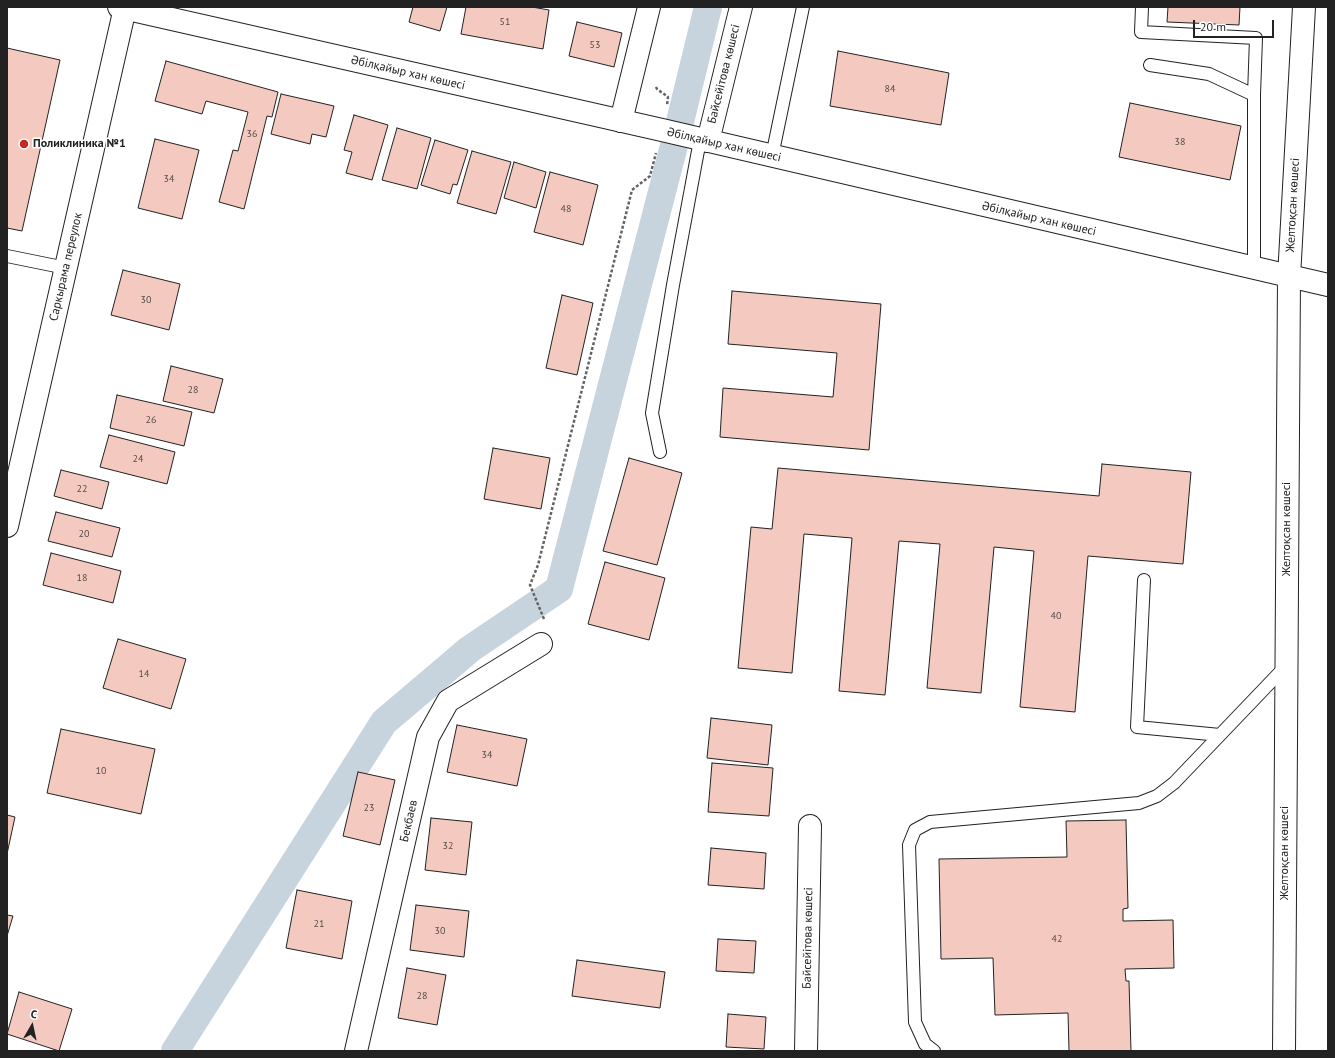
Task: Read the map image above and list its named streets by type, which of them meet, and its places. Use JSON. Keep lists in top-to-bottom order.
{
  "streets": {
    "street": [
      "Әбілқайыр хан көшесі",
      "Байсейітова көшесі",
      "Желтоқсан көшесі",
      "Саркырама переулок",
      "Бекбаев"
    ]
  },
  "crossings": [
    ["Әбілқайыр хан көшесі", "Байсейітова көшесі"],
    ["Әбілқайыр хан көшесі", "Желтоқсан көшесі"],
    ["Әбілқайыр хан көшесі", "Саркырама переулок"]
  ],
  "places": ["Поликлиника №1"],
  "house_numbers": [
    "51",
    "53",
    "84",
    "36",
    "38",
    "34",
    "48",
    "30",
    "28",
    "26",
    "24",
    "22",
    "20",
    "18",
    "40",
    "14",
    "34",
    "10",
    "23",
    "32",
    "21",
    "30",
    "42",
    "28"
  ],
  "scale_bar": "20 m",
  "north": "top"
}
